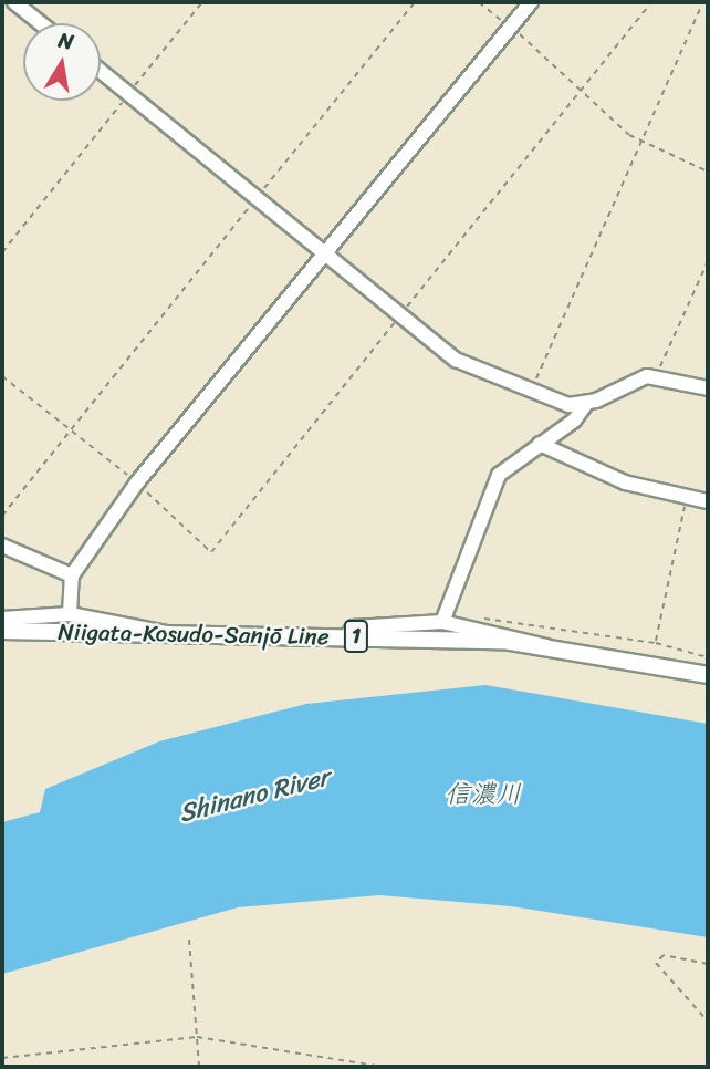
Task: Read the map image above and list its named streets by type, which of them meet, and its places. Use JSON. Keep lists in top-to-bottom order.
{
  "streets": {
    "main road": ["Niigata-Kosudo-Sanjō Line", "1"]
  },
  "water": ["信濃川", "Shinano River"],
  "north": "top"
}
